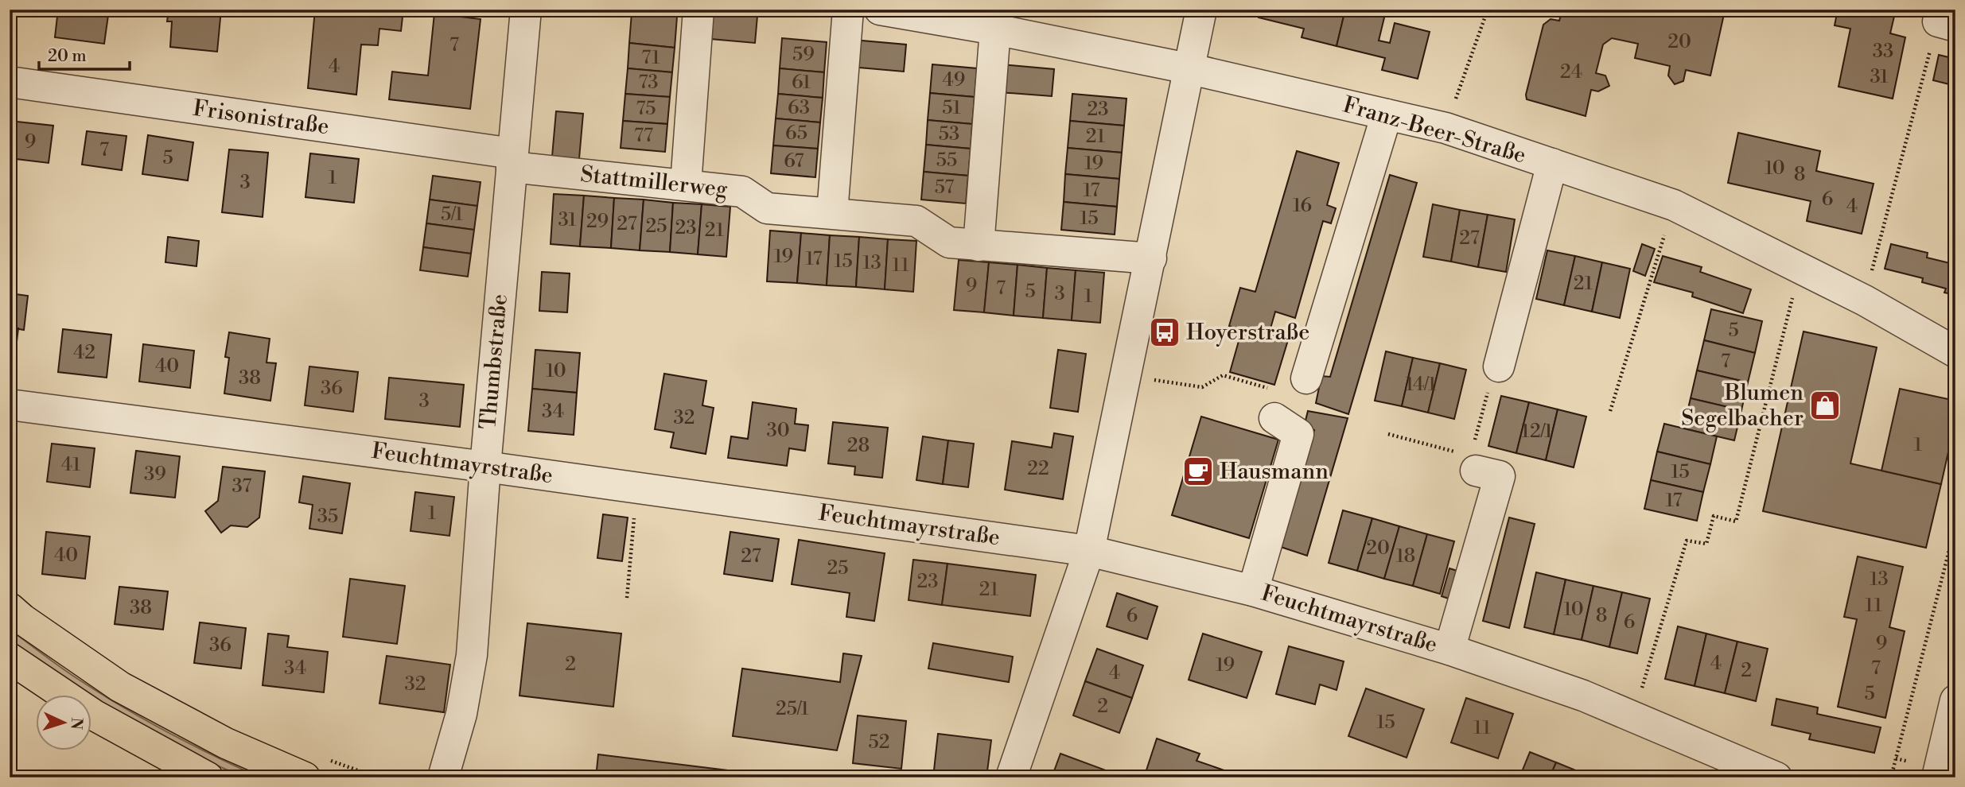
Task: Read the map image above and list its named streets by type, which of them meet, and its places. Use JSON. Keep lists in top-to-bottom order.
{
  "streets": {
    "street": [
      "Frisonistraße",
      "Franz-Beer-Straße",
      "Stattmillerweg",
      "Thumbstraße",
      "Feuchtmayrstraße"
    ]
  },
  "crossings": [
    ["Frisonistraße", "Stattmillerweg"],
    ["Frisonistraße", "Thumbstraße"],
    ["Stattmillerweg", "Thumbstraße"],
    ["Thumbstraße", "Feuchtmayrstraße"]
  ],
  "places": {
    "bus stop": ["Hoyerstraße"],
    "shop": ["Blumen Segelbacher"],
    "cafe": ["Hausmann"]
  },
  "house_numbers": [
    "20",
    "7",
    "33",
    "59",
    "71",
    "4",
    "24",
    "31",
    "49",
    "73",
    "61",
    "63",
    "51",
    "75",
    "23",
    "65",
    "53",
    "77",
    "21",
    "9",
    "7",
    "5",
    "55",
    "67",
    "19",
    "10",
    "8",
    "1",
    "3",
    "57",
    "17",
    "6",
    "16",
    "4",
    "5/1",
    "15",
    "31",
    "29",
    "27",
    "25",
    "23",
    "21",
    "27",
    "19",
    "17",
    "15",
    "13",
    "11",
    "21",
    "9",
    "7",
    "5",
    "3",
    "1",
    "5",
    "42",
    "7",
    "40",
    "10",
    "38",
    "14/1",
    "36",
    "3",
    "34",
    "32",
    "30",
    "12/1",
    "1",
    "28",
    "41",
    "22",
    "15",
    "39",
    "37",
    "17",
    "1",
    "35",
    "20",
    "40",
    "27",
    "18",
    "25",
    "13",
    "23",
    "21",
    "11",
    "38",
    "10",
    "6",
    "8",
    "6",
    "9",
    "36",
    "4",
    "2",
    "19",
    "34",
    "7",
    "2",
    "4",
    "32",
    "5",
    "2",
    "25/1",
    "15",
    "11",
    "52"
  ],
  "scale_bar": "20 m",
  "north": "right"
}
